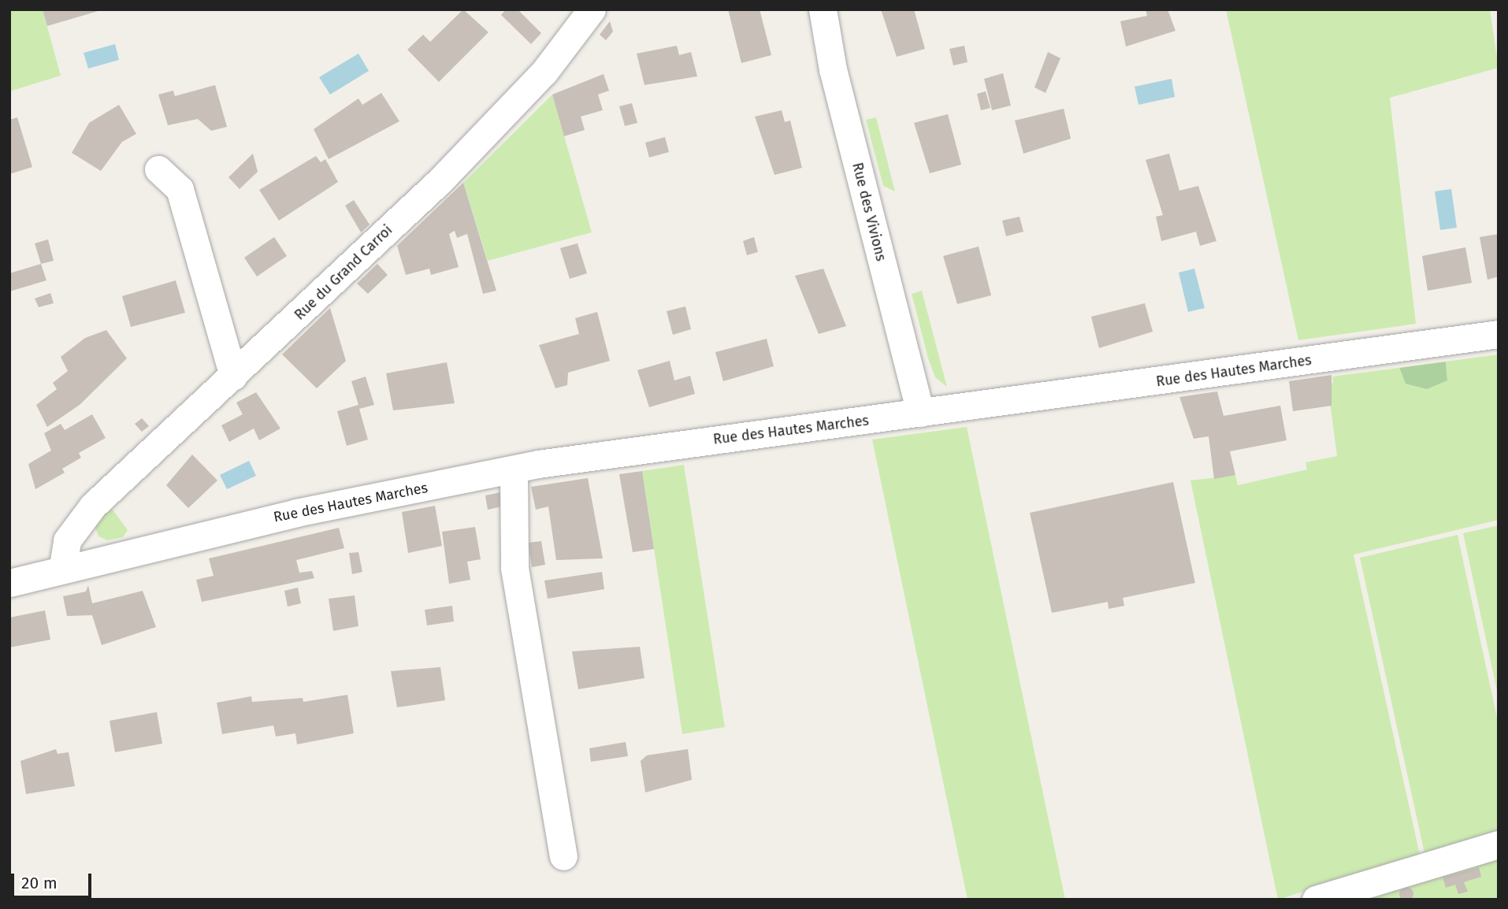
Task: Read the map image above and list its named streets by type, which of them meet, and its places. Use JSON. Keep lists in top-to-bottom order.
{
  "streets": {
    "street": ["Rue des Vivions", "Rue du Grand Carroi", "Rue des Hautes Marches"]
  },
  "crossings": [
    ["Rue des Vivions", "Rue des Hautes Marches"]
  ],
  "scale_bar": "20 m"
}
